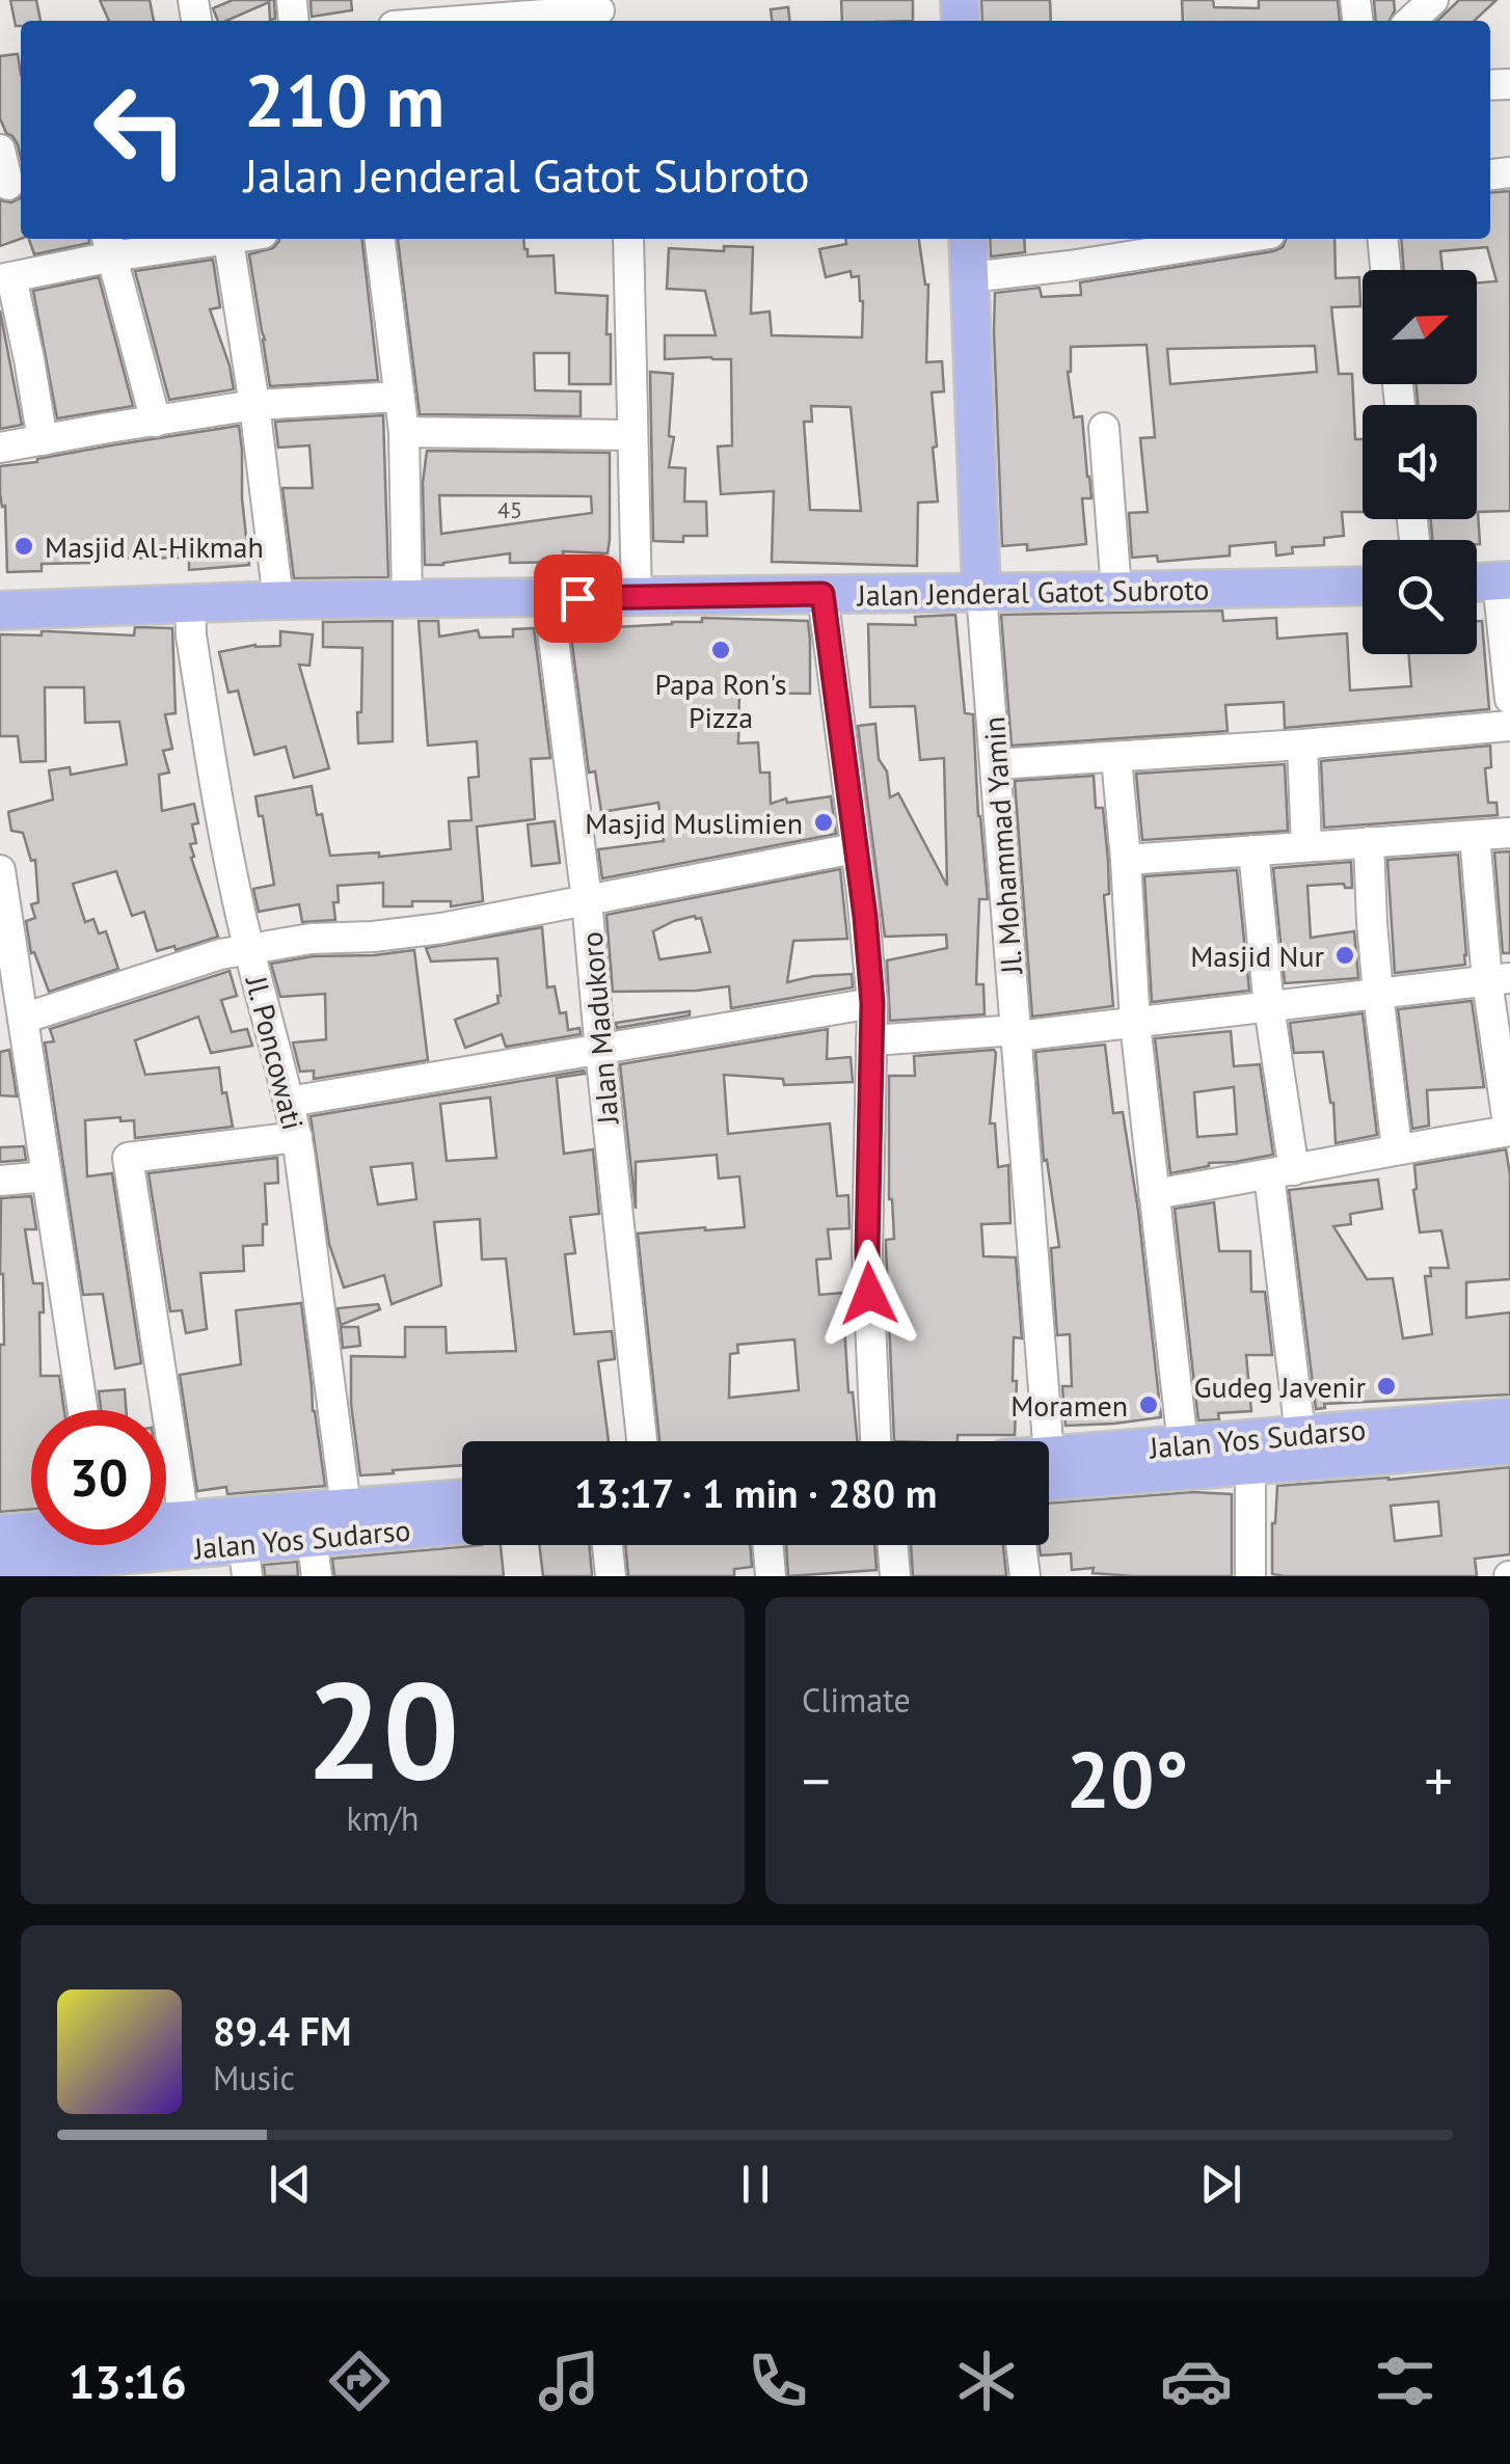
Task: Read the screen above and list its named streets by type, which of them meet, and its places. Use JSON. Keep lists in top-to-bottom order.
{
  "streets": {
    "main road": ["Jalan Jenderal Gatot Subroto", "Jl. Mohammad Yamin", "Jalan Yos Sudarso"],
    "street": ["Jalan Madukoro", "Jl. Poncowati"]
  },
  "crossings": [
    ["Jalan Jenderal Gatot Subroto", "Jl. Mohammad Yamin"],
    ["Jalan Jenderal Gatot Subroto", "Jalan Madukoro"],
    ["Jalan Jenderal Gatot Subroto", "Jl. Poncowati"],
    ["Jl. Poncowati", "Jalan Yos Sudarso"]
  ],
  "places": [
    "Masjid Al-Hikmah",
    "Papa Ron's Pizza",
    "Masjid Muslimien",
    "Masjid Nur",
    "Gudeg Javenir",
    "Moramen"
  ],
  "house_numbers": ["45"],
  "north": "top right",
  "page": {
    "turn": ["210 m", "Jalan Jenderal Gatot Subroto"],
    "limit": "30",
    "trip": "13:17 · 1 min · 280 m",
    "tile": [
      ["20", "km/h"],
      "Climate"
    ],
    "heat": ["−", "20°", "+"],
    "song": ["89.4 FM", "Music"],
    "tabs": "13:16"
  }
}
